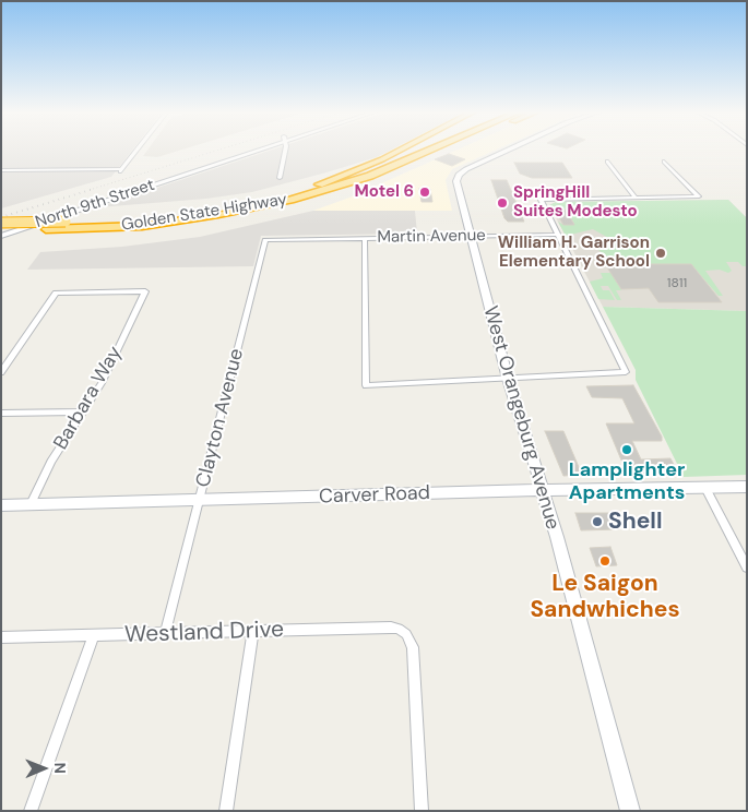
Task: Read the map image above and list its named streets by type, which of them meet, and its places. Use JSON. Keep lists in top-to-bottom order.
{
  "streets": {
    "highway": ["Golden State Highway"],
    "street": [
      "North 9th Street",
      "Martin Avenue",
      "Barbara Way",
      "Clayton Avenue",
      "West Orangeburg Avenue",
      "Carver Road",
      "Westland Drive"
    ]
  },
  "crossings": [
    ["North 9th Street", "Golden State Highway"],
    ["Martin Avenue", "Clayton Avenue"],
    ["Martin Avenue", "West Orangeburg Avenue"],
    ["Barbara Way", "Carver Road"],
    ["Clayton Avenue", "Carver Road"],
    ["Clayton Avenue", "Westland Drive"],
    ["West Orangeburg Avenue", "Carver Road"]
  ],
  "places": [
    "Motel 6",
    "SpringHill Suites Modesto",
    "William H. Garrison Elementary School",
    "Lamplighter Apartments",
    "Shell",
    "Le Saigon Sandwhiches"
  ],
  "house_numbers": ["1811"],
  "north": "right"
}
